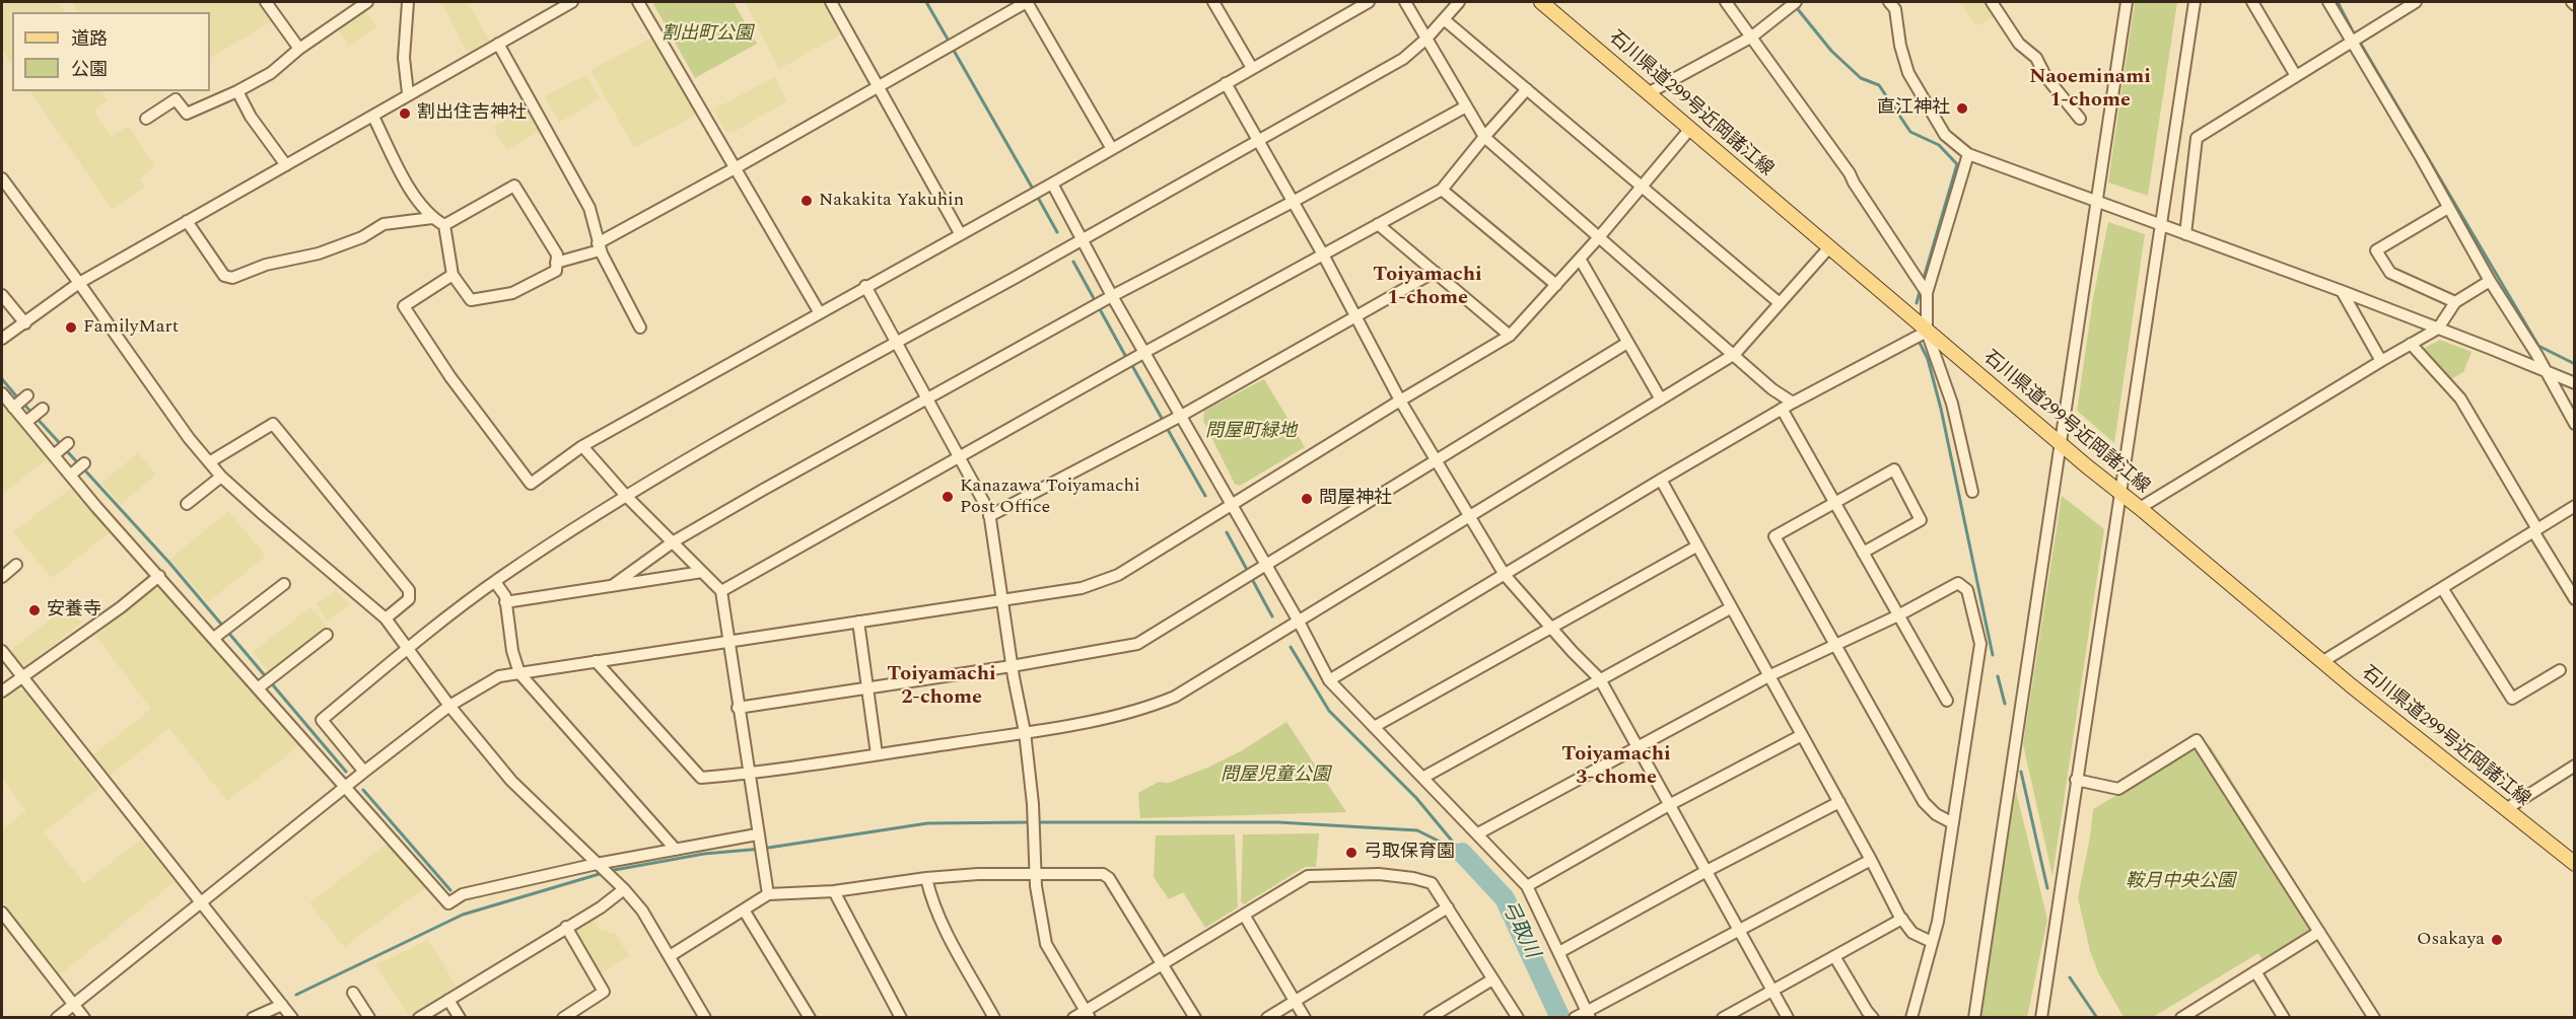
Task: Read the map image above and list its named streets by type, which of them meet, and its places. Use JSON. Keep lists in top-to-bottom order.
{
  "streets": {
    "main road": ["石川県道299号近岡諸江線"]
  },
  "districts": [
    "Naoeminami 1-chome",
    "Toiyamachi 1-chome",
    "Toiyamachi 2-chome",
    "Toiyamachi 3-chome"
  ],
  "water": ["弓取川"],
  "parks": [
    "割出町公園",
    "問屋町緑地",
    "問屋児童公園",
    "鞍月中央公園"
  ],
  "places": [
    "直江神社",
    "割出住吉神社",
    "Nakakita Yakuhin",
    "FamilyMart",
    "Kanazawa Toiyamachi Post Office",
    "問屋神社",
    "安養寺",
    "弓取保育園",
    "Osakaya"
  ],
  "legend": ["道路", "公園"]
}
